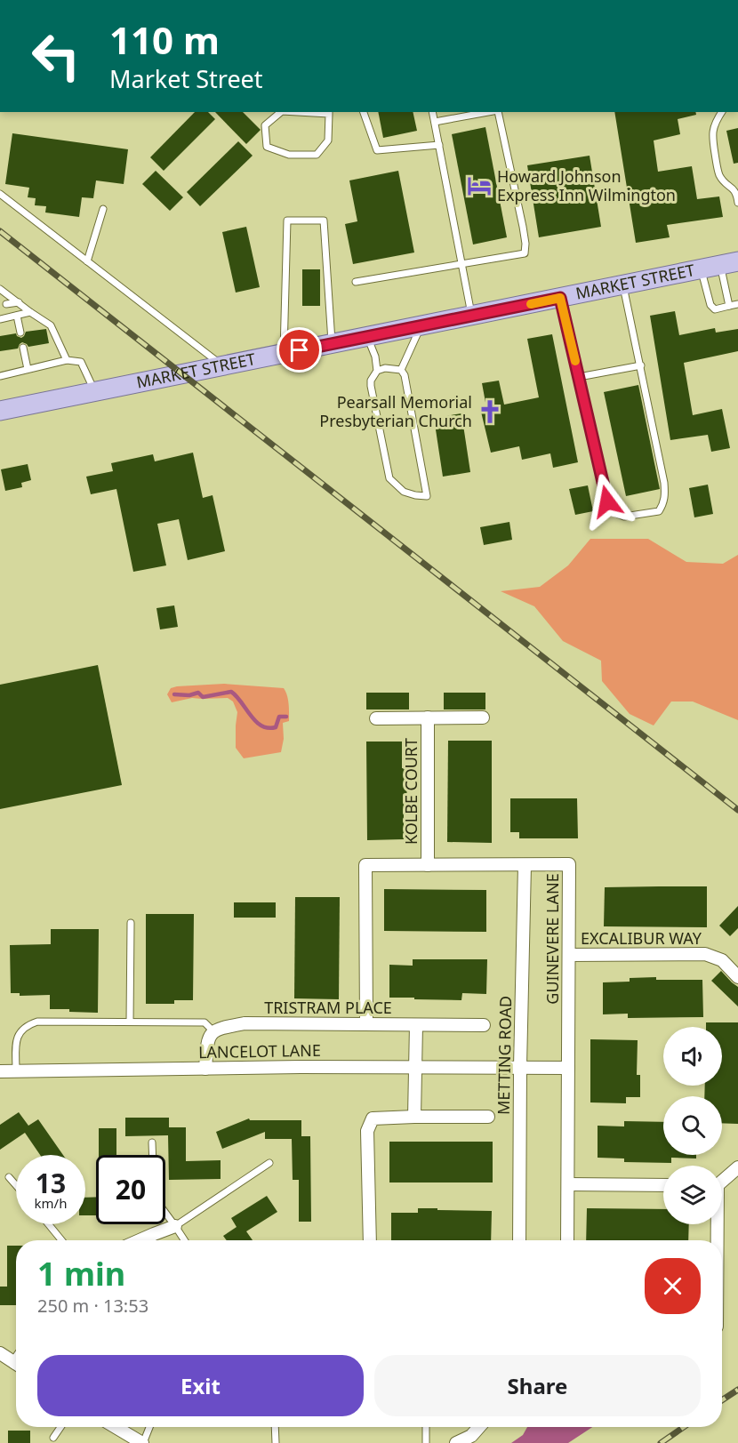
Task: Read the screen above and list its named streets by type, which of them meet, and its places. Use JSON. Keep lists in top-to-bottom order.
{
  "streets": {
    "main road": ["MARKET STREET"],
    "street": [
      "KOLBE COURT",
      "GUINEVERE LANE",
      "EXCALIBUR WAY",
      "TRISTRAM PLACE",
      "LANCELOT LANE",
      "METTING ROAD"
    ]
  },
  "crossings": [
    ["KOLBE COURT", "GUINEVERE LANE"],
    ["GUINEVERE LANE", "EXCALIBUR WAY"],
    ["GUINEVERE LANE", "TRISTRAM PLACE"],
    ["GUINEVERE LANE", "LANCELOT LANE"],
    ["GUINEVERE LANE", "METTING ROAD"],
    ["LANCELOT LANE", "METTING ROAD"]
  ],
  "places": {
    "hotel": ["Howard Johnson Express Inn Wilmington"],
    "church": ["Pearsall Memorial Presbyterian Church"]
  },
  "page": {
    "turn": ["110 m", "Market Street"],
    "speed": "13 km/h",
    "limit": "20",
    "heading": ["1 min", "250 m · 13:53"],
    "buttons": ["Exit", "Share"]
  }
}
